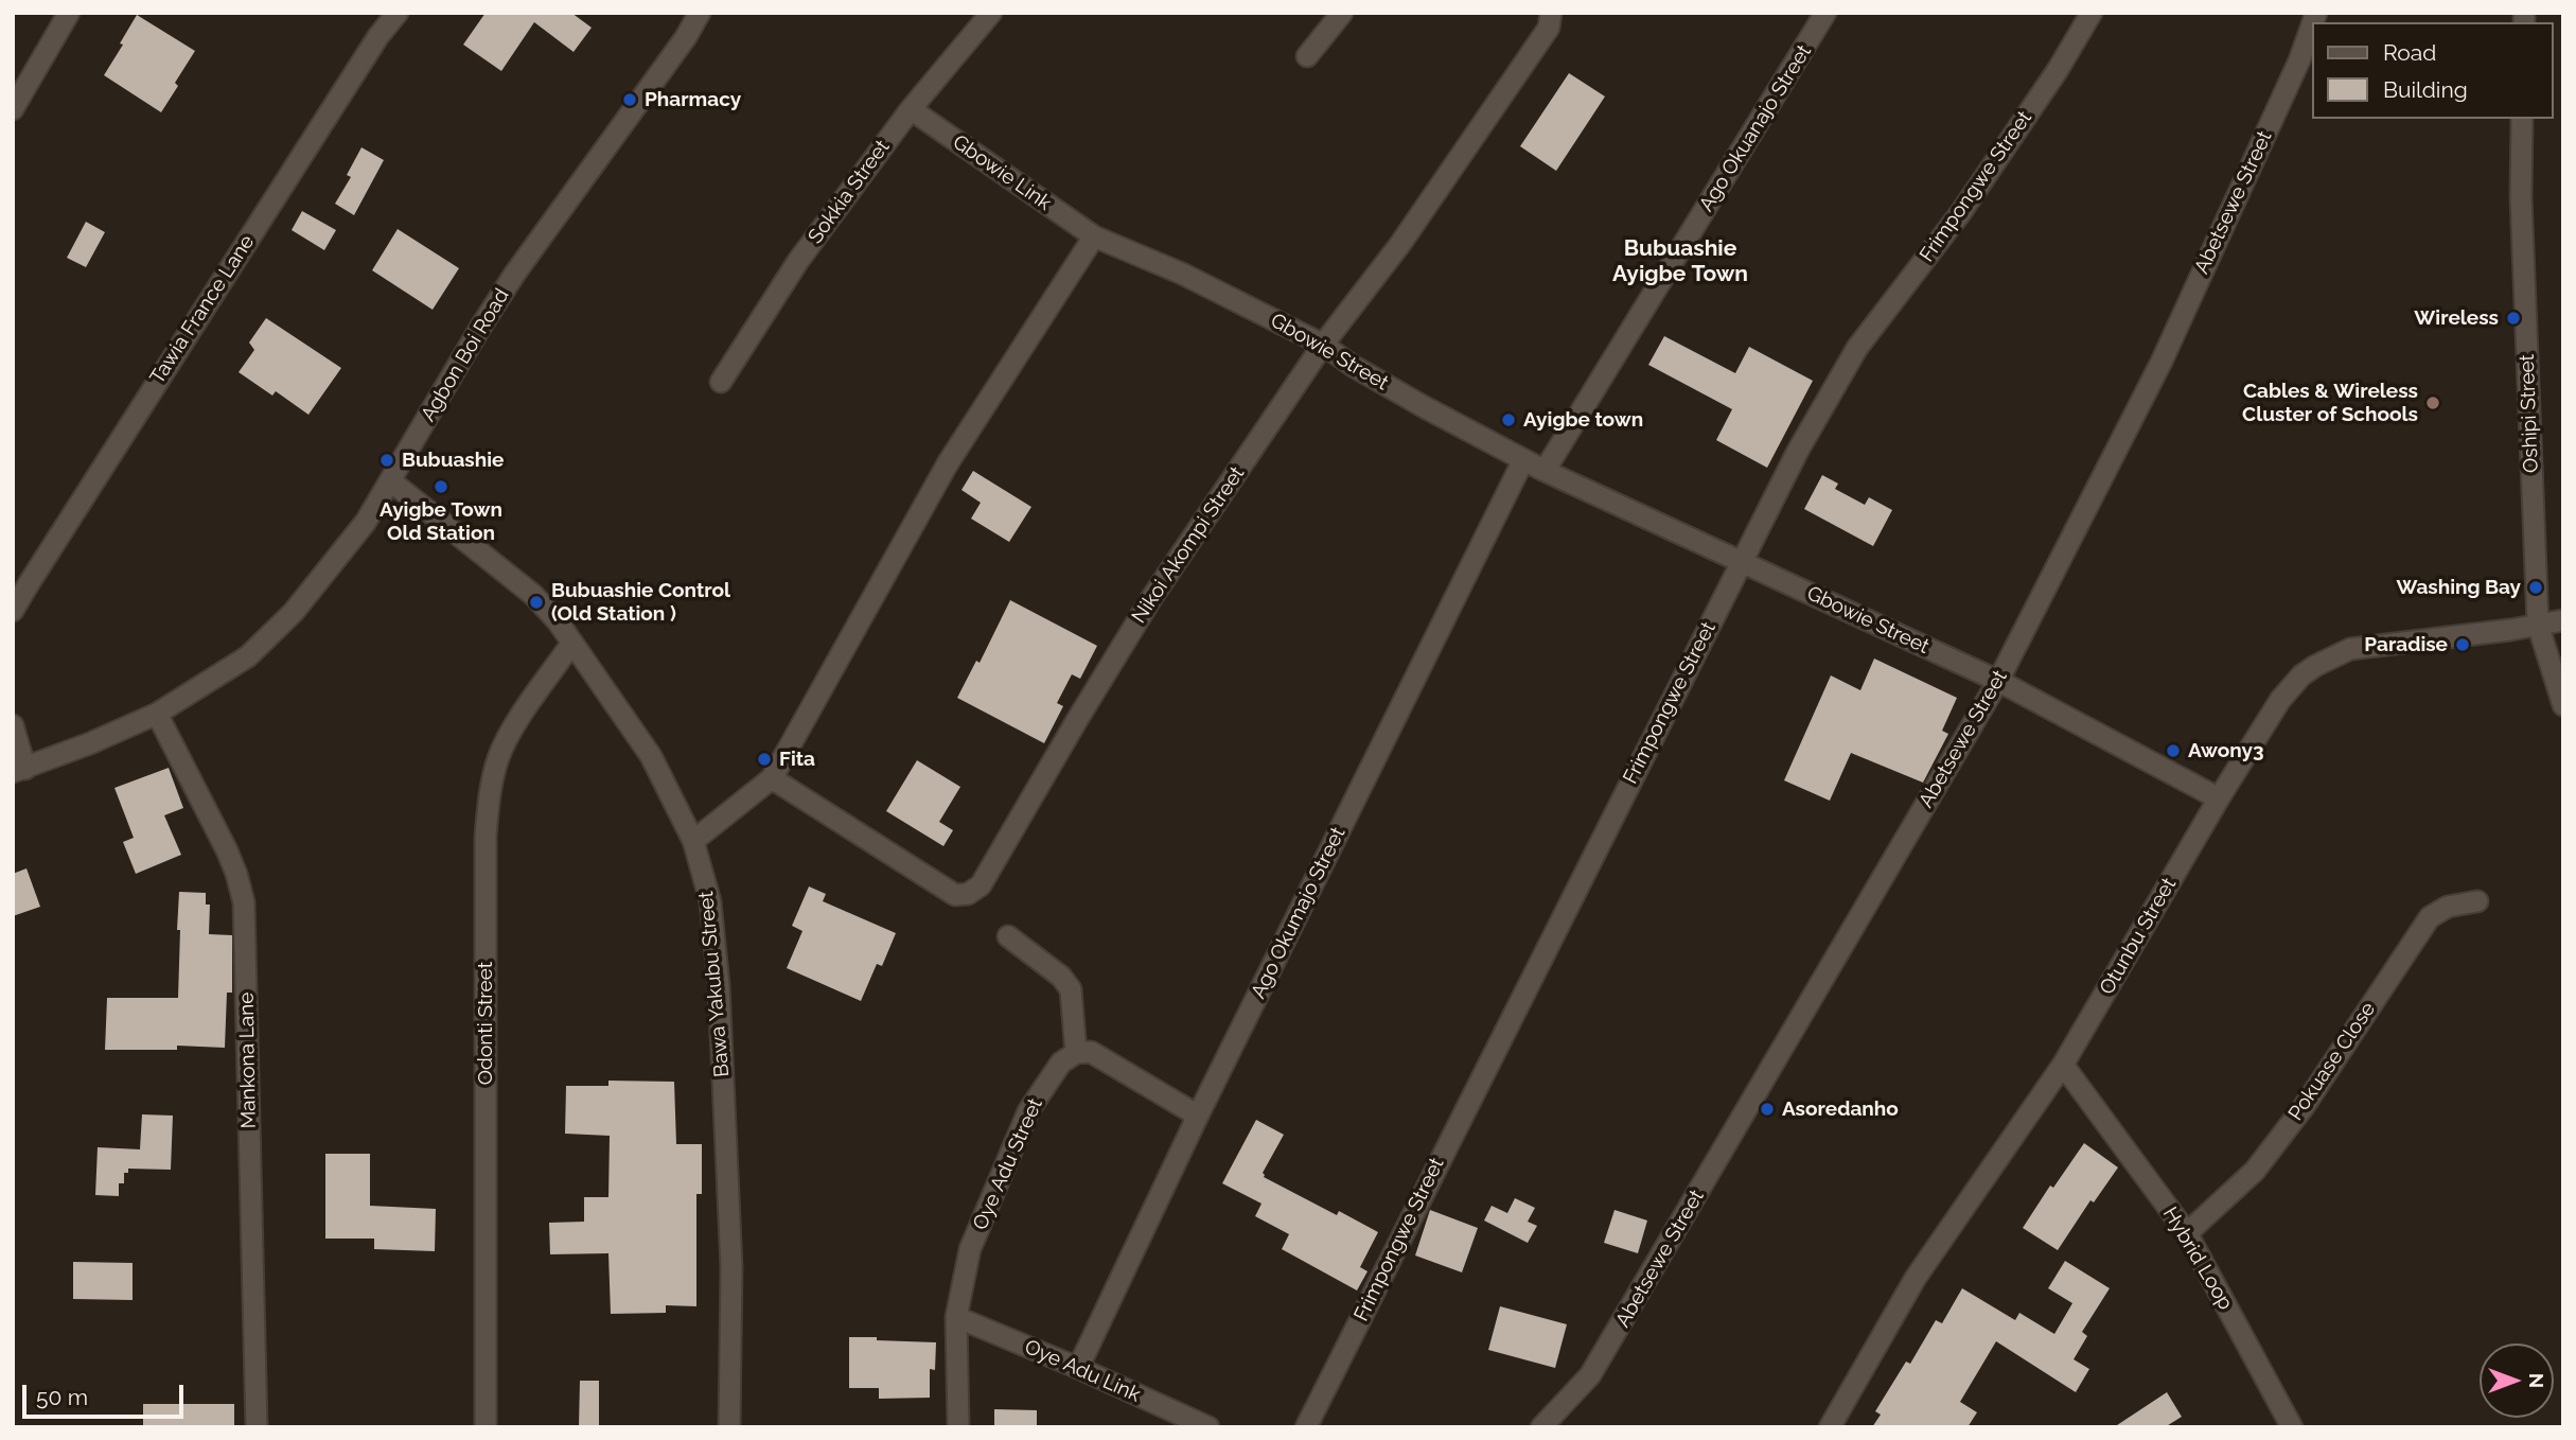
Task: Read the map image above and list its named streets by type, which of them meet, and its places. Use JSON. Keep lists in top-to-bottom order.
{
  "streets": {
    "street": [
      "Ago Okuanajo Street",
      "Gbowie Link",
      "Frimpongwe Street",
      "Sokkia Street",
      "Abetsewe Street",
      "Tawia France Lane",
      "Gbowie Street",
      "Agbon Boi Road",
      "Oshipi Street",
      "Nikoi Akompi Street",
      "Ago Okumajo Street",
      "Otunbu Street",
      "Bawa Yakubu Street",
      "Odonti Street",
      "Mankona Lane",
      "Pokuase Close",
      "Oye Adu Street",
      "Hybrid Loop",
      "Oye Adu Link"
    ]
  },
  "crossings": [
    ["Ago Okuanajo Street", "Gbowie Street"],
    ["Gbowie Link", "Sokkia Street"],
    ["Gbowie Link", "Gbowie Street"],
    ["Frimpongwe Street", "Gbowie Street"],
    ["Abetsewe Street", "Gbowie Street"],
    ["Gbowie Street", "Nikoi Akompi Street"],
    ["Gbowie Street", "Ago Okumajo Street"],
    ["Gbowie Street", "Otunbu Street"],
    ["Agbon Boi Road", "Bawa Yakubu Street"],
    ["Agbon Boi Road", "Mankona Lane"],
    ["Oshipi Street", "Otunbu Street"],
    ["Ago Okumajo Street", "Oye Adu Link"],
    ["Otunbu Street", "Hybrid Loop"],
    ["Bawa Yakubu Street", "Odonti Street"],
    ["Pokuase Close", "Hybrid Loop"],
    ["Oye Adu Street", "Oye Adu Link"]
  ],
  "districts": ["Bubuashie Ayigbe Town"],
  "places": [
    "Pharmacy",
    "Wireless",
    "Cables & Wireless Cluster of Schools",
    "Ayigbe town",
    "Bubuashie",
    "Ayigbe Town Old Station",
    "Washing Bay",
    "Bubuashie Control (Old Station )",
    "Paradise",
    "Awony3",
    "Fita",
    "Asoredanho"
  ],
  "legend": ["Road", "Building"],
  "scale_bar": "50 m",
  "north": "right"
}
